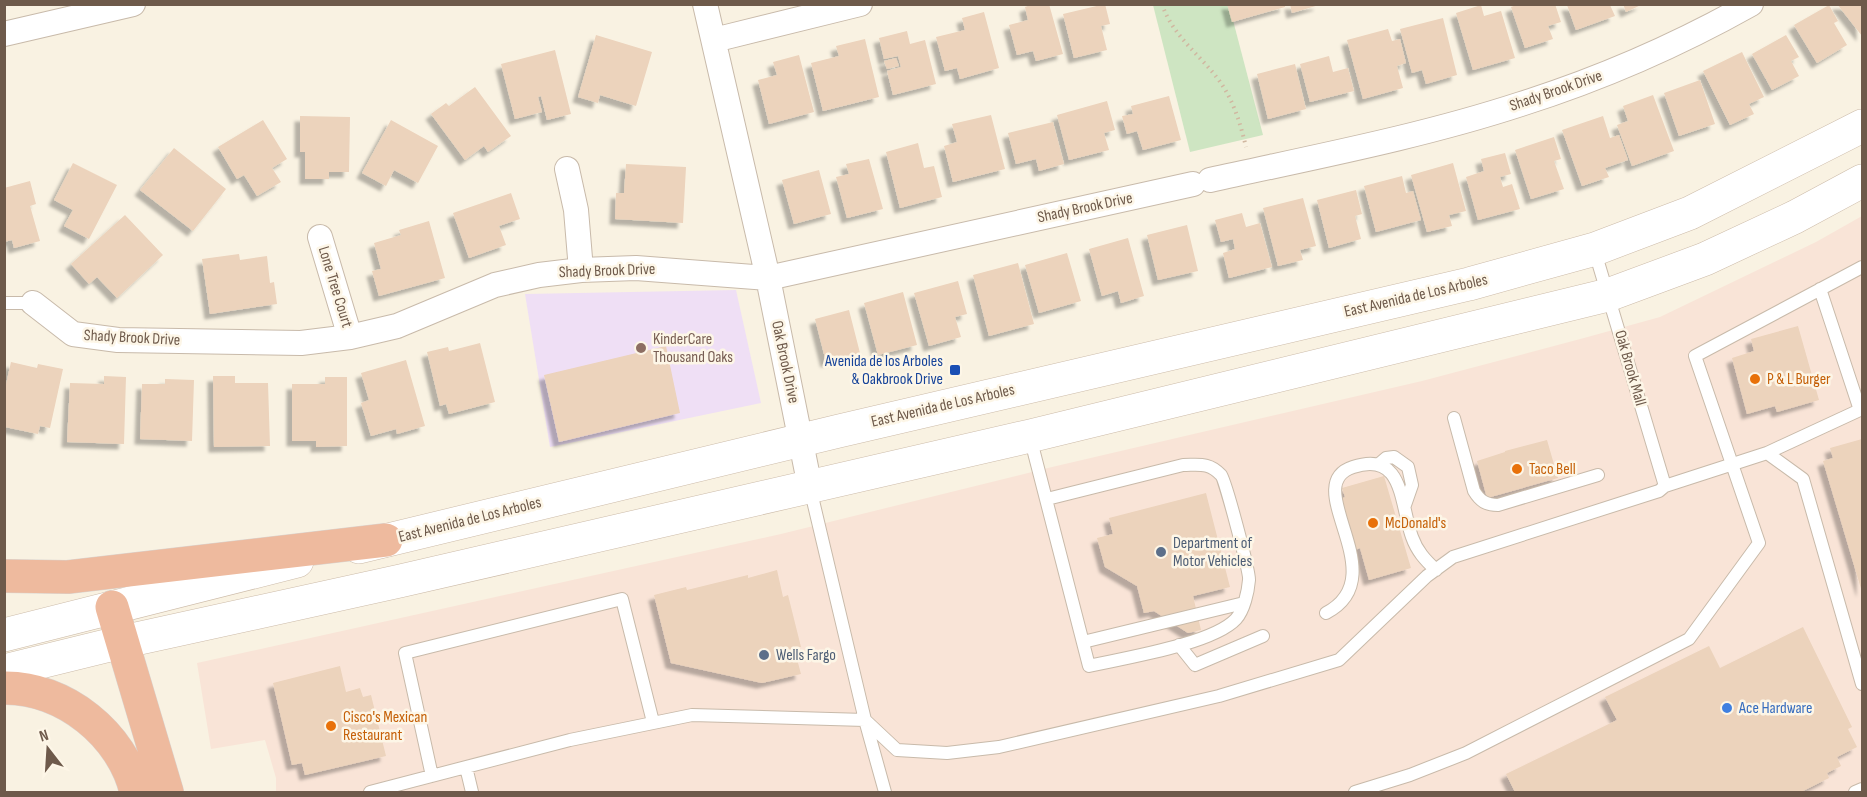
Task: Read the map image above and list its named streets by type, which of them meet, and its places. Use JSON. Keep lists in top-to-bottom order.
{
  "streets": {
    "main road": ["East Avenida de Los Arboles"],
    "street": ["Shady Brook Drive", "Lone Tree Court", "Oak Brook Drive"],
    "lane": ["Oak Brook Mall"]
  },
  "crossings": [
    ["Shady Brook Drive", "Lone Tree Court"],
    ["Shady Brook Drive", "Oak Brook Drive"],
    ["East Avenida de Los Arboles", "Oak Brook Drive"],
    ["East Avenida de Los Arboles", "Oak Brook Mall"]
  ],
  "places": {
    "other": [
      "KinderCare Thousand Oaks",
      "P & L Burger",
      "Taco Bell",
      "McDonald's",
      "Department of Motor Vehicles",
      "Wells Fargo",
      "Ace Hardware",
      "Cisco's Mexican Restaurant"
    ],
    "transit": ["Avenida de los Arboles & Oakbrook Drive"]
  },
  "north": "top"
}
